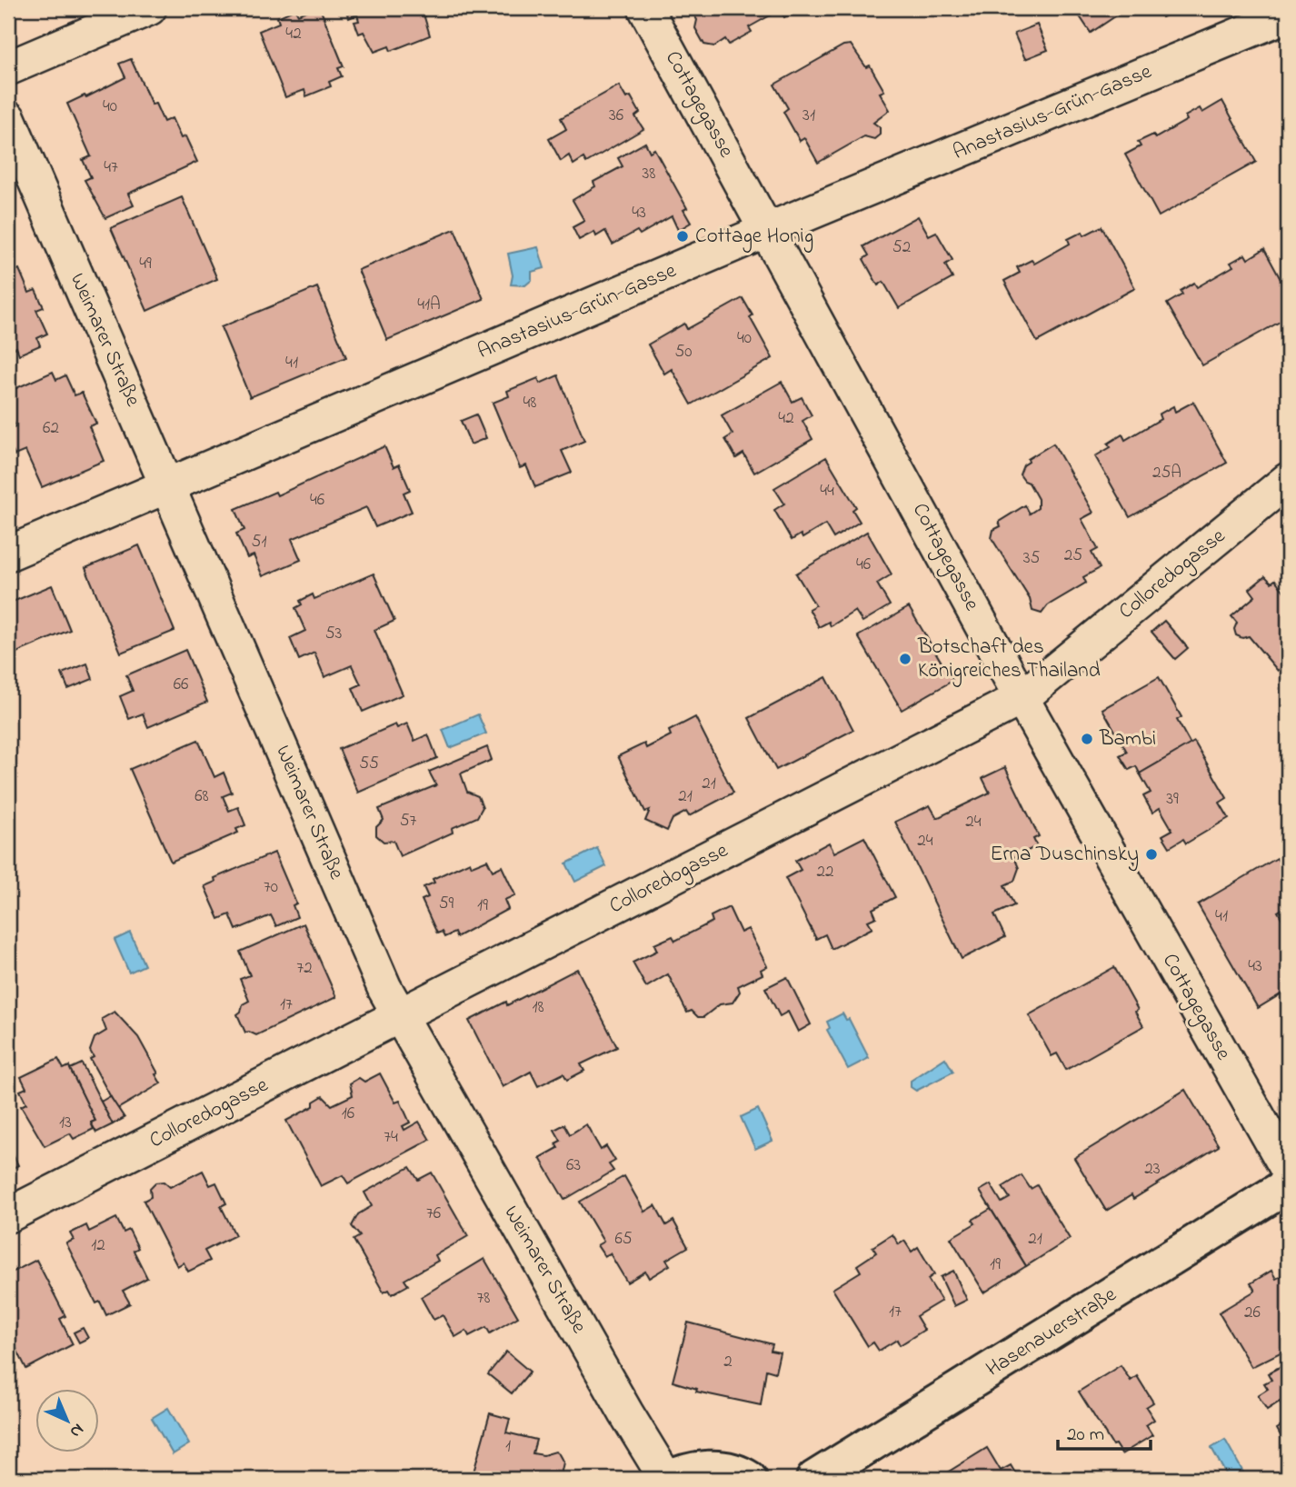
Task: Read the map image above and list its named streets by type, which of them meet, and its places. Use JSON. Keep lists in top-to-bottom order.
{
  "streets": {
    "street": [
      "Cottagegasse",
      "Anastasius-Grün-Gasse",
      "Weimarer Straße",
      "Colloredogasse",
      "Hasenauerstraße"
    ]
  },
  "crossings": [
    ["Cottagegasse", "Anastasius-Grün-Gasse"],
    ["Cottagegasse", "Colloredogasse"],
    ["Anastasius-Grün-Gasse", "Weimarer Straße"],
    ["Weimarer Straße", "Colloredogasse"]
  ],
  "places": [
    "Cottage Honig",
    "Botschaft des Königreiches Thailand",
    "Bambi",
    "Erna Duschinsky"
  ],
  "house_numbers": [
    "42",
    "40",
    "36",
    "31",
    "47",
    "38",
    "43",
    "52",
    "49",
    "41A",
    "40",
    "50",
    "41",
    "48",
    "42",
    "62",
    "25A",
    "44",
    "46",
    "51",
    "25",
    "35",
    "46",
    "53",
    "66",
    "55",
    "21",
    "68",
    "21",
    "39",
    "57",
    "24",
    "24",
    "22",
    "70",
    "59",
    "19",
    "41",
    "43",
    "72",
    "17",
    "18",
    "16",
    "13",
    "74",
    "63",
    "23",
    "76",
    "65",
    "21",
    "12",
    "19",
    "78",
    "17",
    "26",
    "2",
    "1"
  ],
  "scale_bar": "20 m",
  "north": "bottom right"
}
